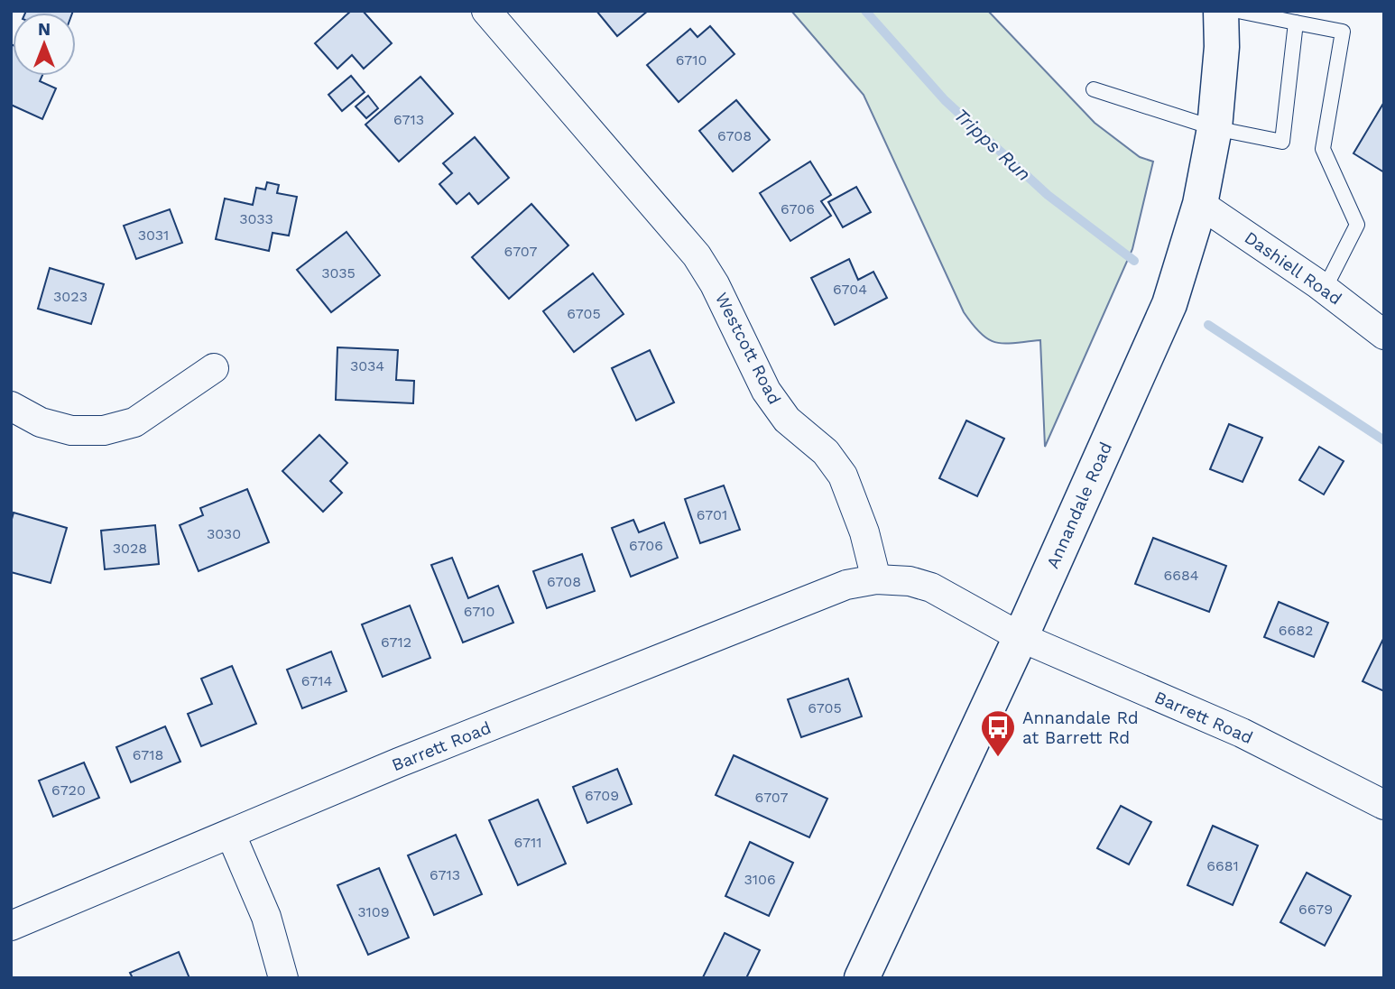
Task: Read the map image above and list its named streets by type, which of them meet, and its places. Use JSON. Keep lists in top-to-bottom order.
{
  "streets": {
    "main road": ["Annandale Road"],
    "street": ["Dashiell Road", "Westcott Road", "Barrett Road"]
  },
  "crossings": [
    ["Dashiell Road", "Annandale Road"],
    ["Westcott Road", "Barrett Road"],
    ["Annandale Road", "Barrett Road"]
  ],
  "water": ["Tripps Run"],
  "places": {
    "bus stop": ["Annandale Rd at Barrett Rd"]
  },
  "house_numbers": [
    "6710",
    "6713",
    "6708",
    "6706",
    "3033",
    "3031",
    "6707",
    "3035",
    "6704",
    "3023",
    "6705",
    "3034",
    "6701",
    "3030",
    "6706",
    "3028",
    "6684",
    "6708",
    "6710",
    "6682",
    "6712",
    "6714",
    "6705",
    "6718",
    "6720",
    "6709",
    "6707",
    "6711",
    "6681",
    "6713",
    "3106",
    "6679",
    "3109"
  ],
  "north": "top"
}
